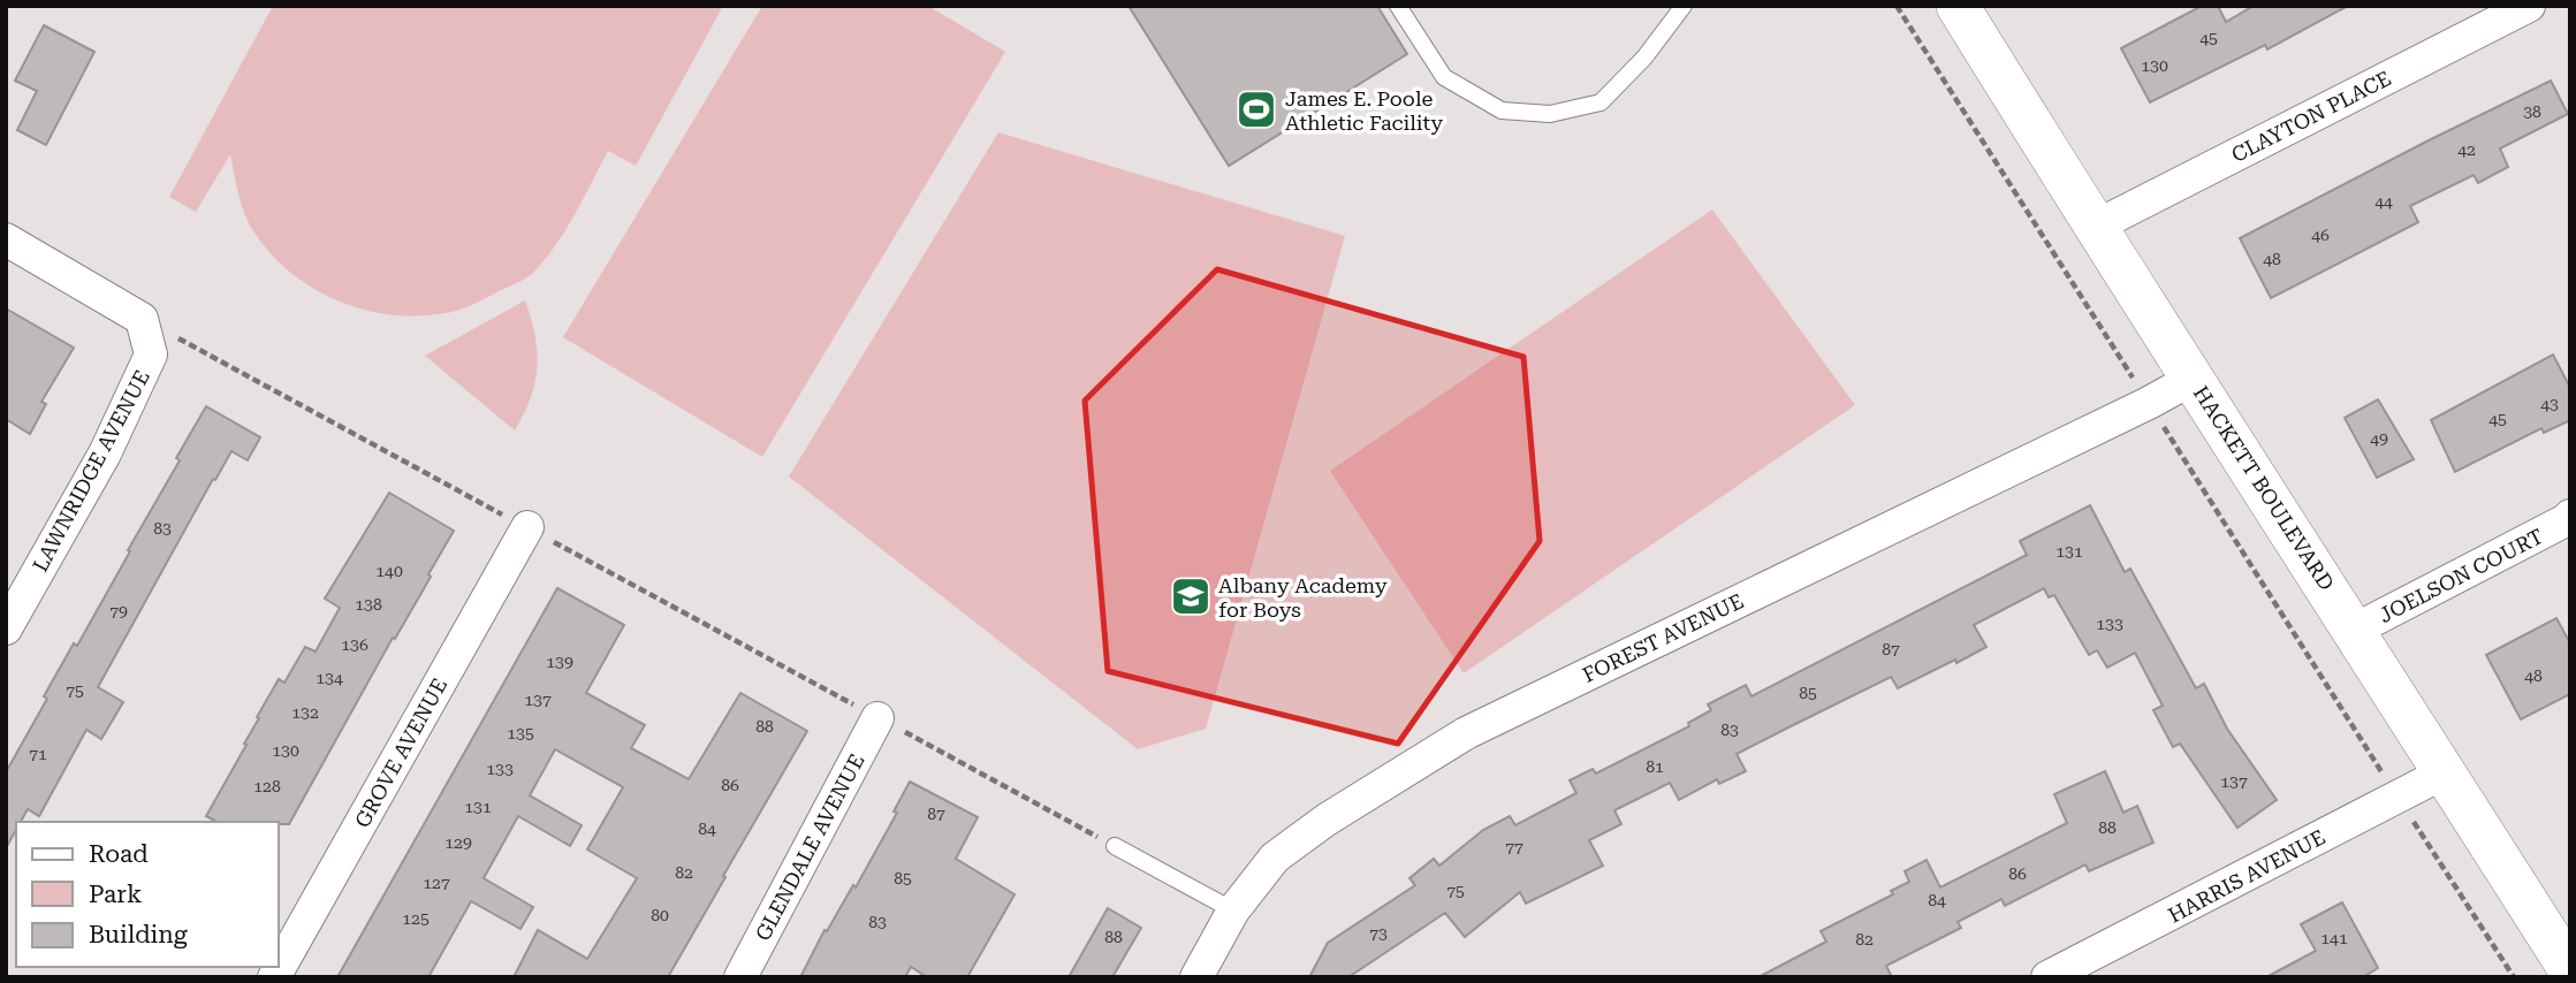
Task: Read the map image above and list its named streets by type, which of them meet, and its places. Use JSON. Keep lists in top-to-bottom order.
{
  "streets": {
    "street": [
      "CLAYTON PLACE",
      "LAWNRIDGE AVENUE",
      "HACKETT BOULEVARD",
      "JOELSON COURT",
      "FOREST AVENUE",
      "GROVE AVENUE",
      "GLENDALE AVENUE",
      "HARRIS AVENUE"
    ]
  },
  "crossings": [
    ["CLAYTON PLACE", "HACKETT BOULEVARD"],
    ["HACKETT BOULEVARD", "JOELSON COURT"],
    ["HACKETT BOULEVARD", "FOREST AVENUE"],
    ["HACKETT BOULEVARD", "HARRIS AVENUE"]
  ],
  "places": {
    "sports": ["James E. Poole Athletic Facility"],
    "school or university": ["Albany Academy for Boys"]
  },
  "house_numbers": [
    "45",
    "130",
    "38",
    "42",
    "44",
    "46",
    "48",
    "43",
    "45",
    "49",
    "83",
    "131",
    "140",
    "138",
    "79",
    "133",
    "136",
    "87",
    "139",
    "48",
    "134",
    "75",
    "85",
    "137",
    "132",
    "88",
    "83",
    "135",
    "130",
    "71",
    "81",
    "133",
    "137",
    "86",
    "128",
    "131",
    "87",
    "88",
    "84",
    "129",
    "77",
    "82",
    "86",
    "85",
    "127",
    "75",
    "84",
    "80",
    "125",
    "83",
    "73",
    "88",
    "141",
    "82"
  ],
  "legend": ["Road", "Park", "Building"]
}
